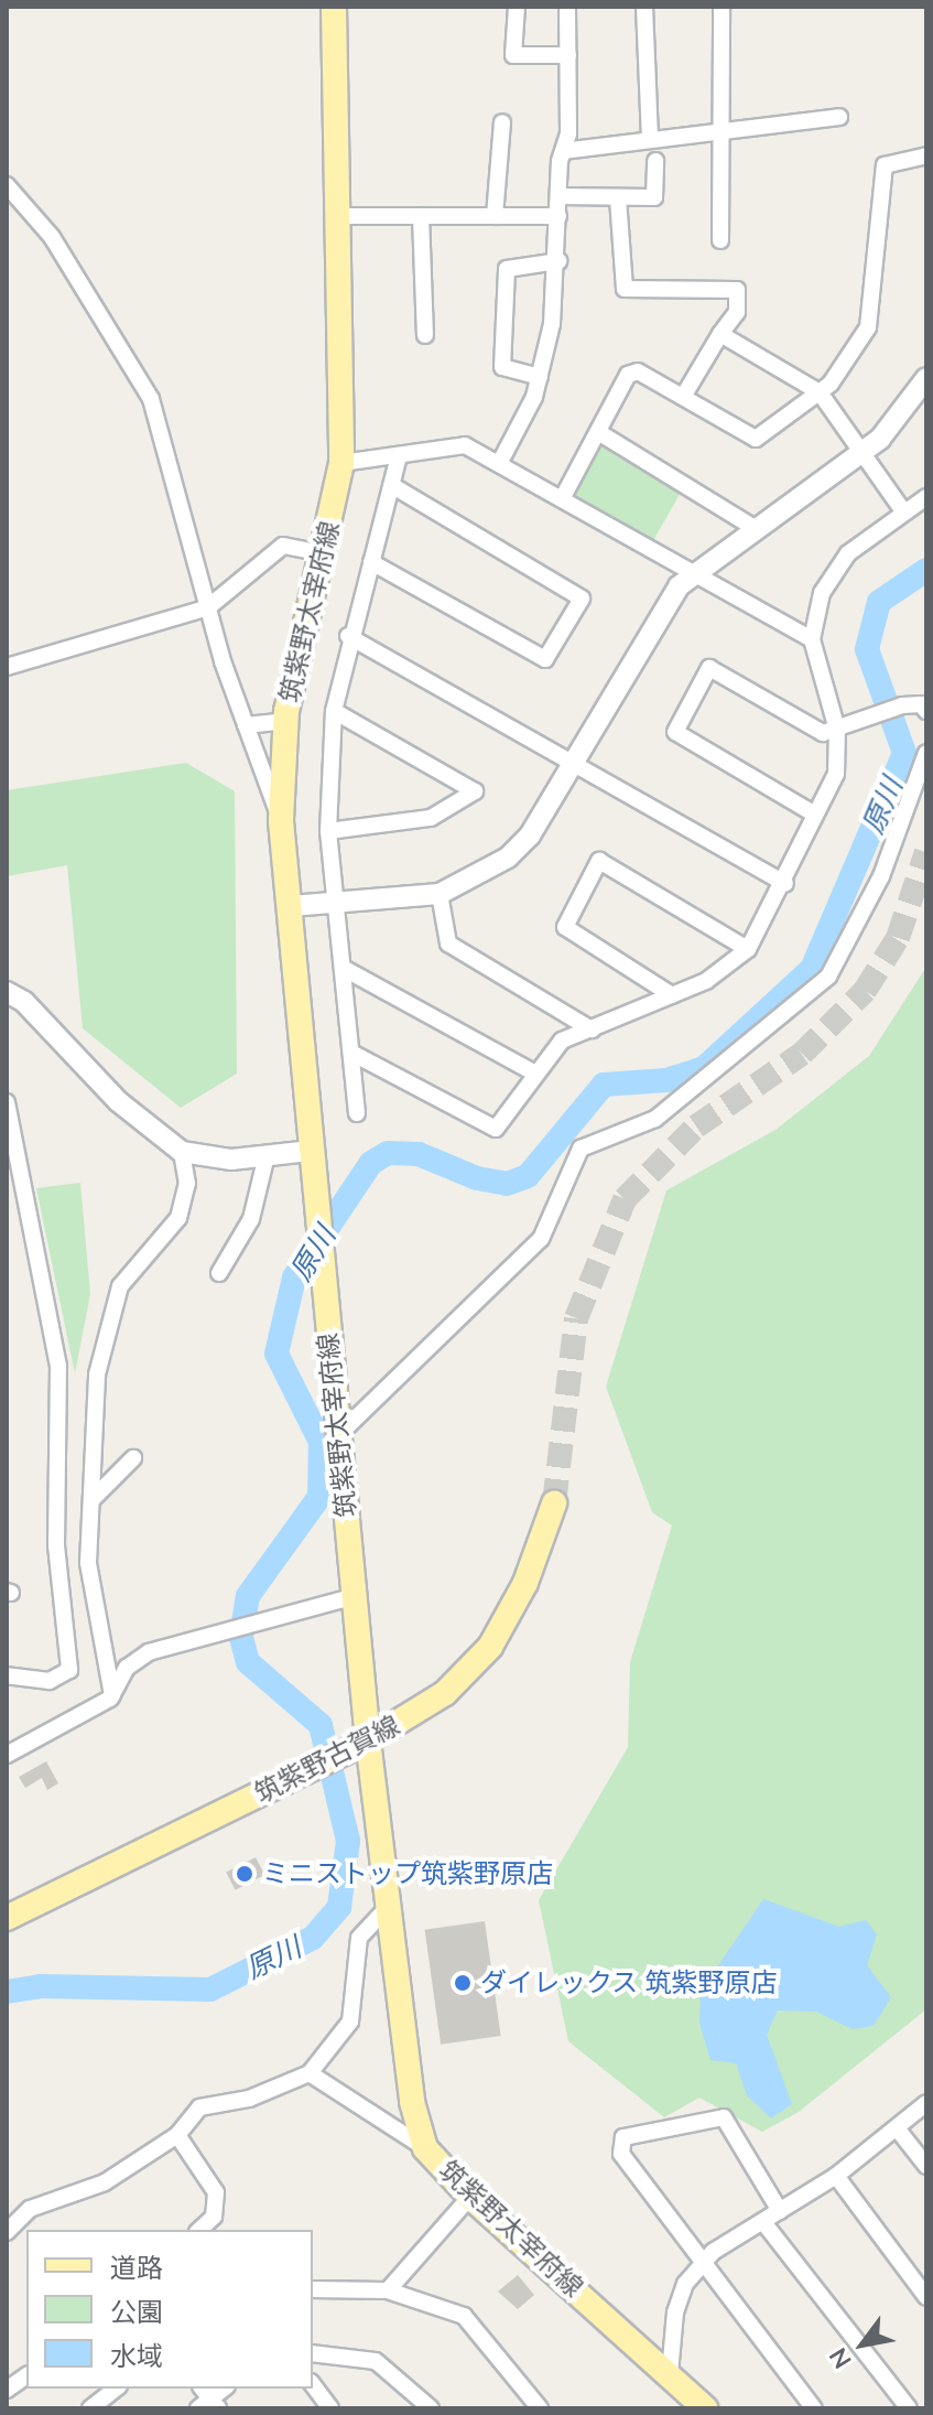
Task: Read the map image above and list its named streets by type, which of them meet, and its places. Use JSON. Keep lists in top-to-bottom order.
{
  "streets": {
    "main road": ["筑紫野太宰府線", "筑紫野古賀線"]
  },
  "crossings": [
    ["筑紫野太宰府線", "筑紫野古賀線"]
  ],
  "water": ["原川"],
  "places": ["ミニストップ筑紫野原店", "ダイレックス 筑紫野原店"],
  "legend": ["道路", "公園", "水域"],
  "north": "bottom left"
}
